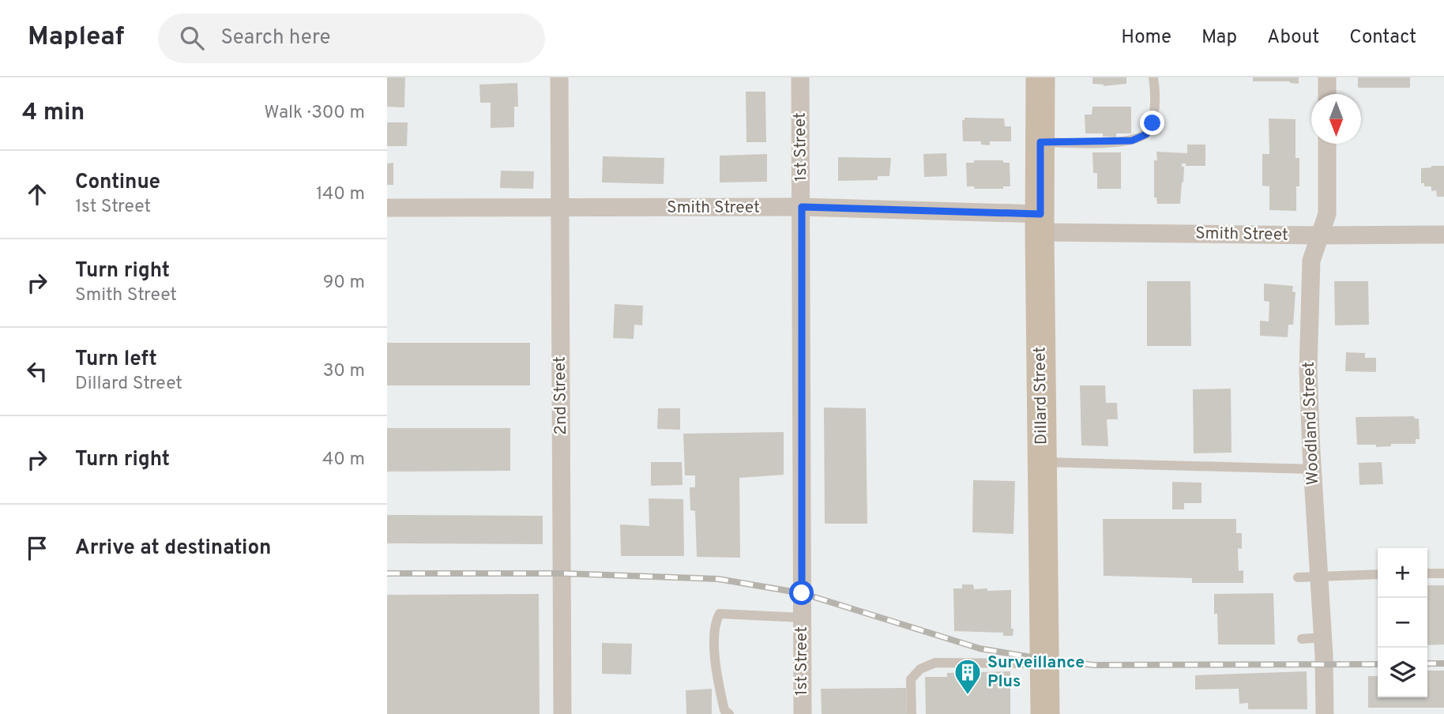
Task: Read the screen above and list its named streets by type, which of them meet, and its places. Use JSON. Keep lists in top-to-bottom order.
{
  "streets": {
    "main road": ["Dillard Street"],
    "street": [
      "1st Street",
      "Smith Street",
      "2nd Street",
      "Woodland Street"
    ]
  },
  "crossings": [
    ["1st Street", "Smith Street"],
    ["Smith Street", "2nd Street"],
    ["Smith Street", "Dillard Street"],
    ["Smith Street", "Woodland Street"]
  ],
  "places": {
    "building": ["Surveillance Plus"]
  },
  "north": "bottom",
  "page": {
    "header": "Mapleaf",
    "search": "Search here",
    "nav": [
      "Home",
      "Map",
      "About",
      "Contact"
    ],
    "heading": ["4 min", "Walk · 300 m"],
    "list": [
      ["Continue", "1st Street", "140 m"],
      ["Turn right", "Smith Street", "90 m"],
      ["Turn left", "Dillard Street", "30 m"],
      ["Turn right", "40 m"],
      "Arrive at destination"
    ],
    "map_buttons": ["+", "−"]
  }
}
